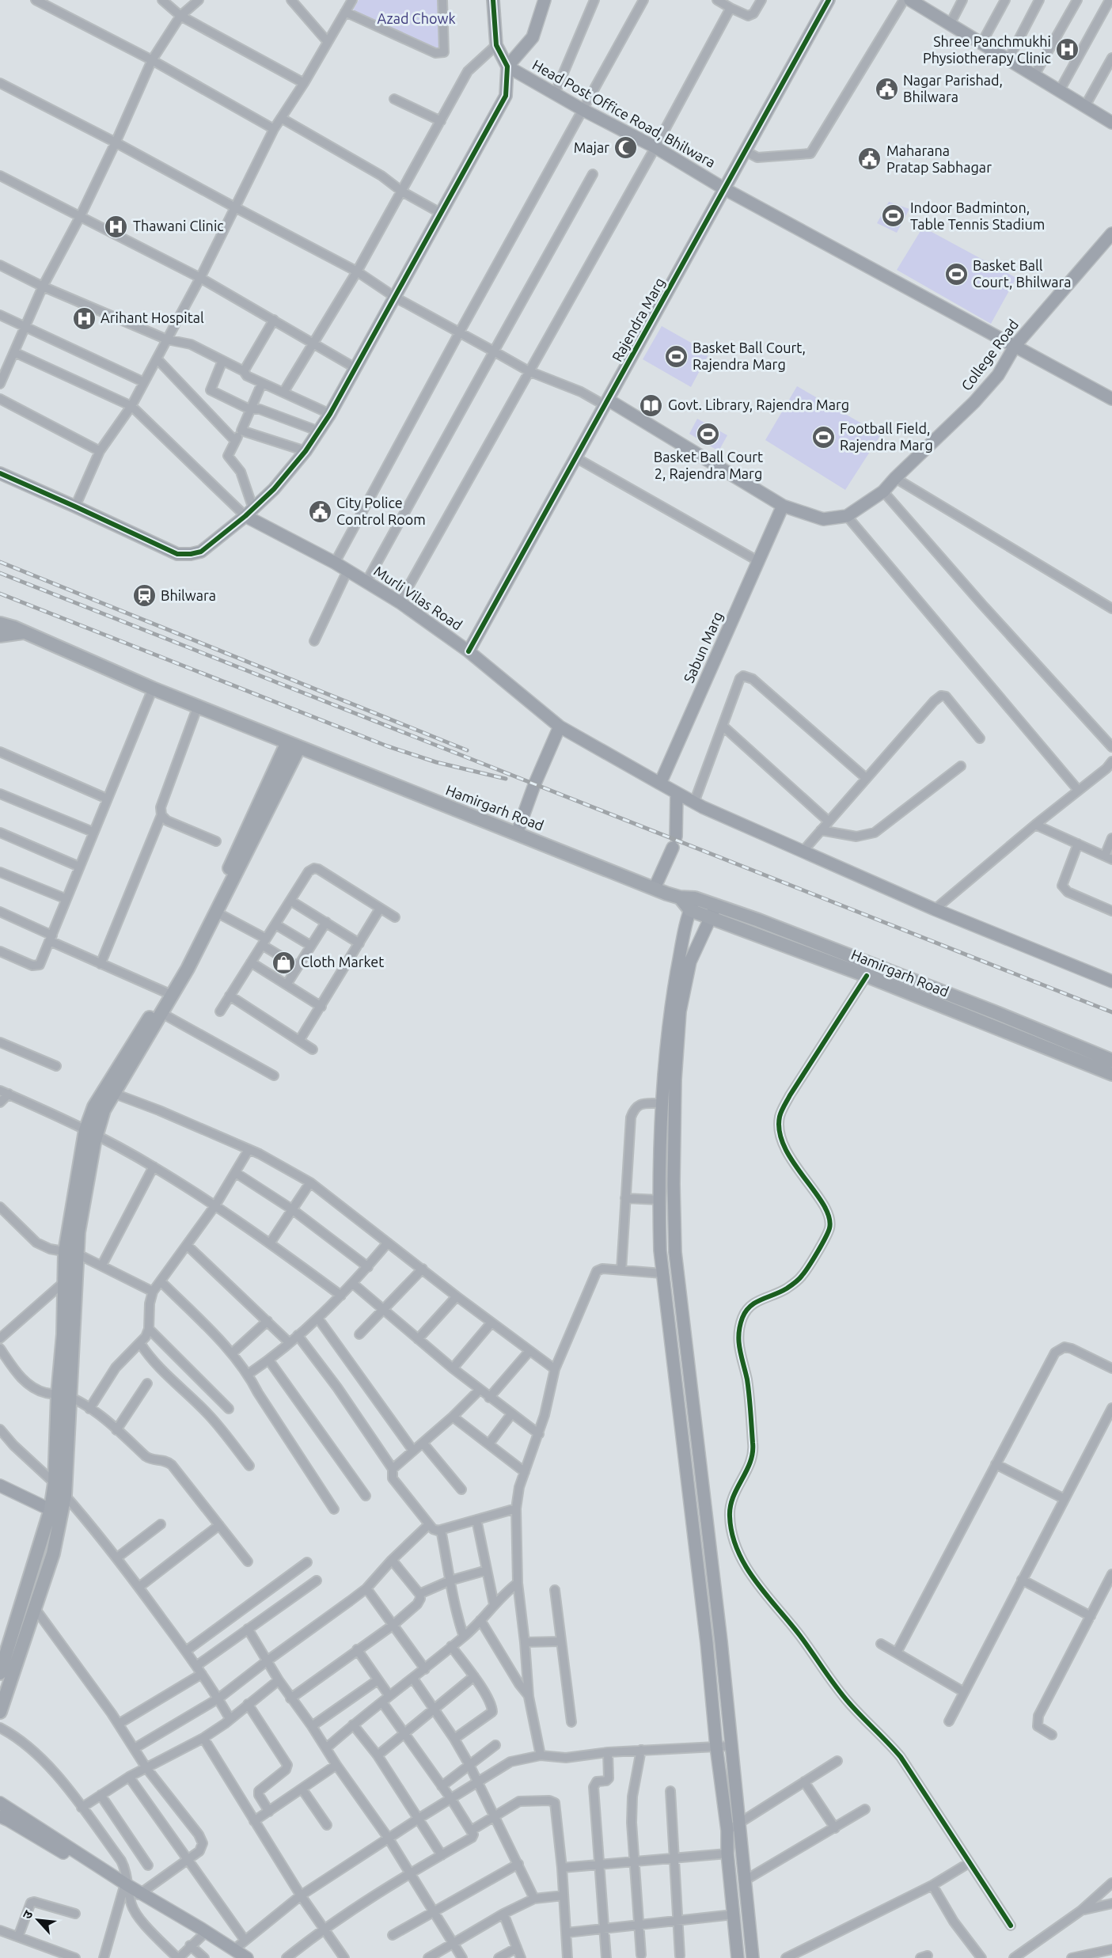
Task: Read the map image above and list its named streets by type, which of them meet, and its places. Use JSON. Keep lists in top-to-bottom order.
{
  "streets": {
    "main road": ["Hamirgarh Road"],
    "street": [
      "Head Post Office Road, Bhilwara",
      "Rajendra Marg",
      "College Road",
      "Murli Vilas Road",
      "Sabun Marg"
    ]
  },
  "crossings": [
    ["Head Post Office Road, Bhilwara", "Rajendra Marg"],
    ["Head Post Office Road, Bhilwara", "College Road"],
    ["Rajendra Marg", "College Road"],
    ["Rajendra Marg", "Murli Vilas Road"],
    ["College Road", "Sabun Marg"],
    ["Murli Vilas Road", "Sabun Marg"]
  ],
  "parks": ["Azad Chowk"],
  "places": {
    "hospital": ["Shree Panchmukhi Physiotherapy Clinic", "Thawani Clinic", "Arihant Hospital"],
    "public building": ["Nagar Parishad, Bhilwara", "Maharana Pratap Sabhagar", "City Police Control Room"],
    "mosque": ["Majar"],
    "sports": [
      "Indoor Badminton, Table Tennis Stadium",
      "Basket Ball Court, Bhilwara",
      "Basket Ball Court, Rajendra Marg",
      "Basket Ball Court 2, Rajendra Marg",
      "Football Field, Rajendra Marg"
    ],
    "library": ["Govt. Library, Rajendra Marg"],
    "station": ["Bhilwara"],
    "shop": ["Cloth Market"]
  },
  "north": "top left"
}
